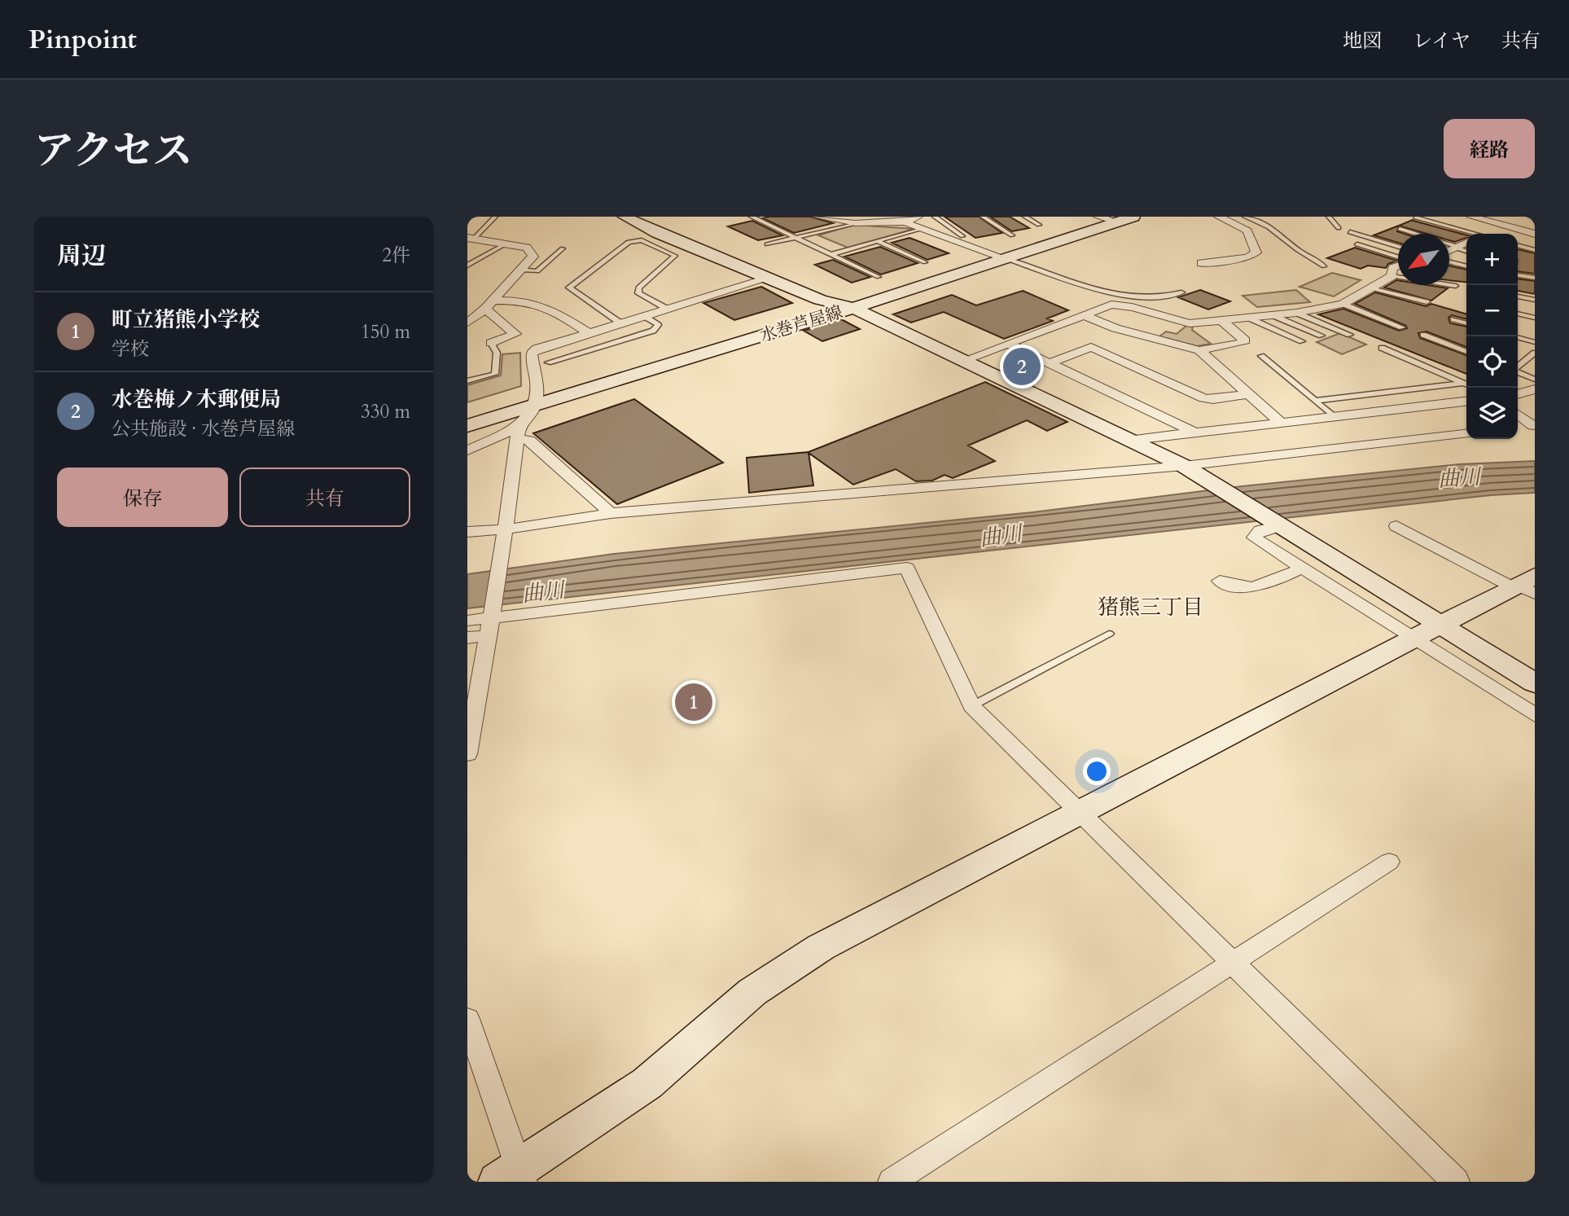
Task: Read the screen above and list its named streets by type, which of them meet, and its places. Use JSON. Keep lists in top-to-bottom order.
{
  "streets": {
    "street": ["水巻芦屋線"]
  },
  "districts": ["猪熊三丁目"],
  "water": ["曲川"],
  "north": "bottom left",
  "page": {
    "header": "Pinpoint",
    "nav": ["地図", "レイヤ", "共有"],
    "title": "アクセス",
    "buttons": [
      "経路",
      ["保存", "共有"]
    ],
    "heading": ["周辺", "2件"],
    "map_buttons": ["+", "−"],
    "list": [
      {
        "mark": "1",
        "name": "町立猪熊小学校",
        "note": "学校",
        "value": "150 m"
      },
      {
        "mark": "2",
        "name": "水巻梅ノ木郵便局",
        "note": "公共施設 · 水巻芦屋線",
        "value": "330 m"
      }
    ],
    "pins": ["2", "1"]
  }
}
